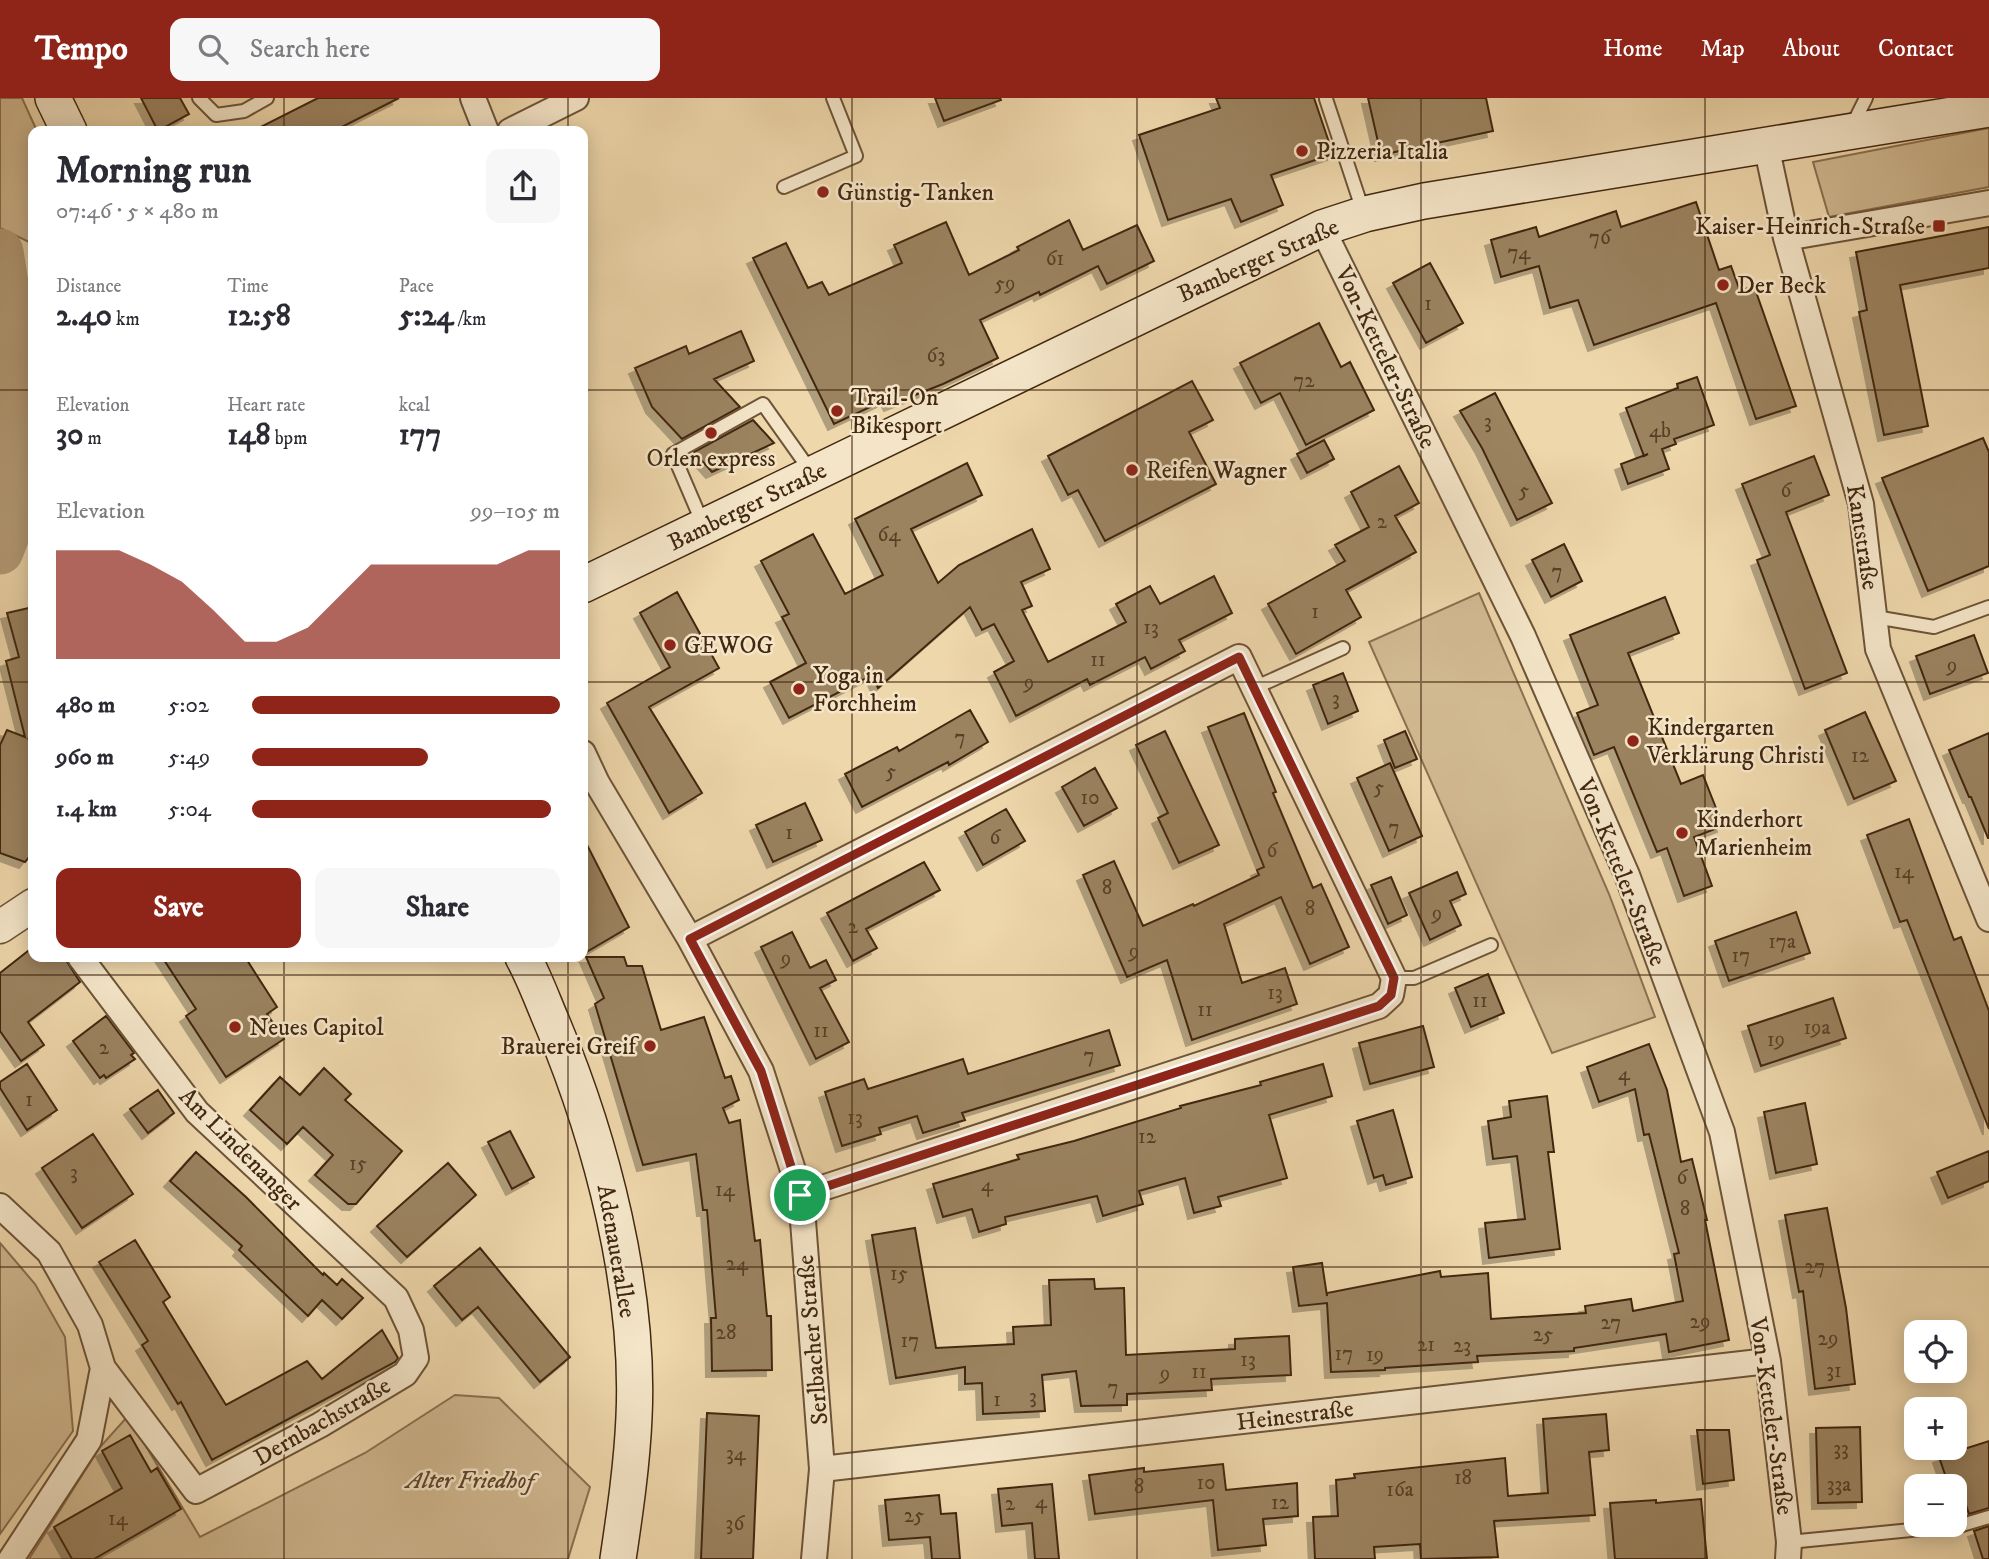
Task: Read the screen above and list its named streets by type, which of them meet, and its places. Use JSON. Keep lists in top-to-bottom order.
{
  "streets": {
    "main road": ["Bamberger Straße", "Adenauerallee"],
    "street": [
      "Von-Ketteler-Straße",
      "Kantstraße",
      "Am Lindenanger",
      "Serlbacher Straße",
      "Heinestraße",
      "Dernbachstraße"
    ]
  },
  "crossings": [
    ["Bamberger Straße", "Von-Ketteler-Straße"],
    ["Bamberger Straße", "Kantstraße"],
    ["Von-Ketteler-Straße", "Heinestraße"],
    ["Am Lindenanger", "Dernbachstraße"],
    ["Serlbacher Straße", "Heinestraße"]
  ],
  "parks": ["Alter Friedhof"],
  "places": {
    "other": [
      "Pizzeria Italia",
      "Günstig-Tanken",
      "Der Beck",
      "Trail-On Bikesport",
      "Orlen express",
      "Reifen Wagner",
      "GEWOG",
      "Yoga in Forchheim",
      "Kindergarten Verklärung Christi",
      "Kinderhort Marienheim",
      "Neues Capitol",
      "Brauerei Greif"
    ],
    "transit": ["Kaiser-Heinrich-Straße"]
  },
  "house_numbers": [
    "76",
    "74",
    "61",
    "59",
    "1",
    "63",
    "72",
    "3",
    "4b",
    "5",
    "6",
    "2",
    "64",
    "7",
    "1",
    "13",
    "11",
    "9",
    "9",
    "3",
    "7",
    "12",
    "5",
    "5",
    "10",
    "7",
    "1",
    "6",
    "6",
    "14",
    "8",
    "8",
    "9",
    "2",
    "17a",
    "9",
    "17",
    "9",
    "13",
    "11",
    "11",
    "19a",
    "11",
    "19",
    "2",
    "7",
    "4",
    "1",
    "13",
    "12",
    "15",
    "3",
    "6",
    "4",
    "14",
    "8",
    "24",
    "27",
    "15",
    "29",
    "27",
    "28",
    "25",
    "29",
    "17",
    "21",
    "23",
    "17",
    "19",
    "13",
    "31",
    "11",
    "9",
    "7",
    "3",
    "1",
    "33",
    "34",
    "18",
    "10",
    "33a",
    "8",
    "16a",
    "4",
    "12",
    "2",
    "25",
    "14",
    "36"
  ],
  "page": {
    "header": "Tempo",
    "search": "Search here",
    "nav": [
      "Home",
      "Map",
      "About",
      "Contact"
    ],
    "heading": ["Morning run", "07:46 · 5 × 480 m"],
    "stats": [
      ["Distance", "2.40 km"],
      ["Time", "12:58"],
      ["Pace", "5:24 /km"],
      ["Elevation", "30 m"],
      ["Heart rate", "148 bpm"],
      ["kcal", "177"]
    ],
    "chart": ["Elevation", "99–105 m"],
    "list": [
      {
        "name": "480 m",
        "note": "5:02"
      },
      {
        "name": "960 m",
        "note": "5:49"
      },
      {
        "name": "1.4 km",
        "note": "5:04"
      }
    ],
    "buttons": ["Save", "Share"],
    "map_buttons": ["+", "−"]
  }
}
